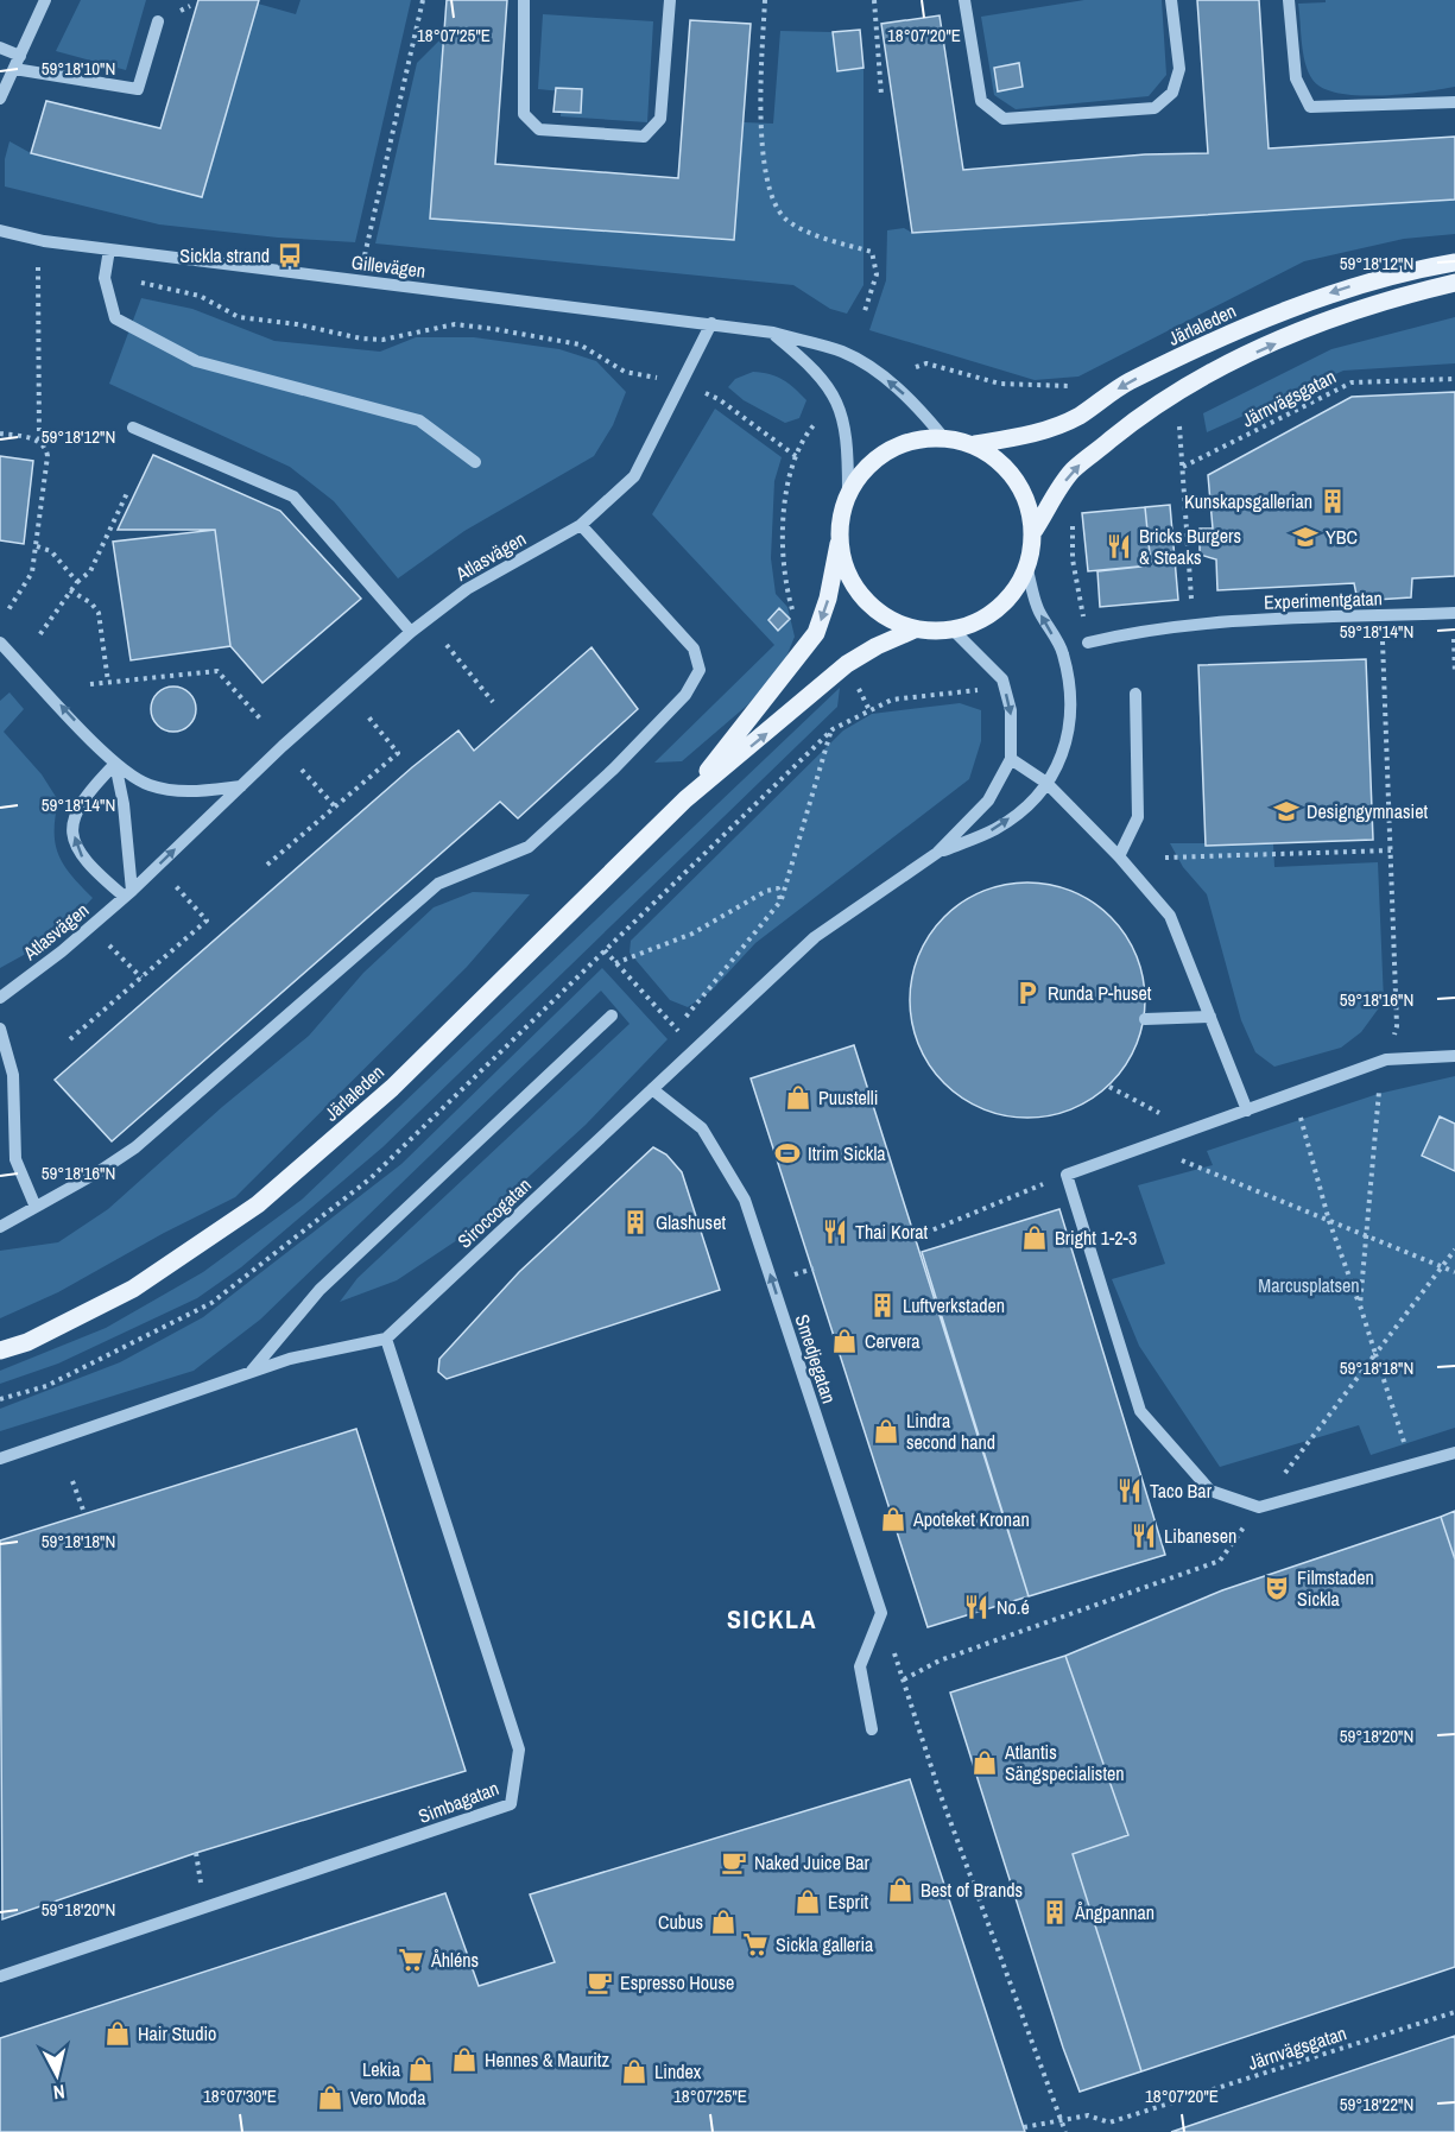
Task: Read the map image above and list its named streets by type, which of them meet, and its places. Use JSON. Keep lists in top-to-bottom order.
{
  "streets": {
    "main road": ["Järlaleden"],
    "street": [
      "Gillevägen",
      "Atlasvägen",
      "Experimentgatan",
      "Siroccogatan",
      "Smedjegatan",
      "Simbagatan"
    ],
    "path": ["Järnvägsgatan"]
  },
  "crossings": [
    ["Gillevägen", "Järlaleden"],
    ["Gillevägen", "Atlasvägen"],
    ["Gillevägen", "Siroccogatan"],
    ["Järlaleden", "Siroccogatan"],
    ["Siroccogatan", "Smedjegatan"],
    ["Siroccogatan", "Simbagatan"]
  ],
  "one_way": ["Smedjegatan"],
  "districts": ["SICKLA"],
  "parks": ["Marcusplatsen"],
  "places": {
    "bus stop": ["Sickla strand"],
    "building": [
      "Kunskapsgallerian",
      "Glashuset",
      "Luftverkstaden",
      "Ångpannan"
    ],
    "school or university": ["YBC", "Designgymnasiet"],
    "restaurant": [
      "Bricks Burgers & Steaks",
      "Thai Korat",
      "Taco Bar",
      "Libanesen",
      "No.é"
    ],
    "parking": ["Runda P-huset"],
    "shop": [
      "Puustelli",
      "Bright 1-2-3",
      "Cervera",
      "Lindra second hand",
      "Apoteket Kronan",
      "Atlantis Sängspecialisten",
      "Best of Brands",
      "Esprit",
      "Cubus",
      "Hair Studio",
      "Hennes & Mauritz",
      "Lekia",
      "Lindex",
      "Vero Moda"
    ],
    "sports": ["Itrim Sickla"],
    "theatre": ["Filmstaden Sickla"],
    "cafe": ["Naked Juice Bar", "Espresso House"],
    "supermarket": ["Sickla galleria", "Åhléns"]
  },
  "north": "bottom",
  "coordinates": [
    "18°07'25\"E",
    "18°07'20\"E",
    "59°18'10\"N",
    "59°18'12\"N",
    "59°18'14\"N",
    "59°18'16\"N",
    "59°18'18\"N",
    "59°18'20\"N",
    "18°07'30\"E",
    "59°18'22\"N"
  ]
}
